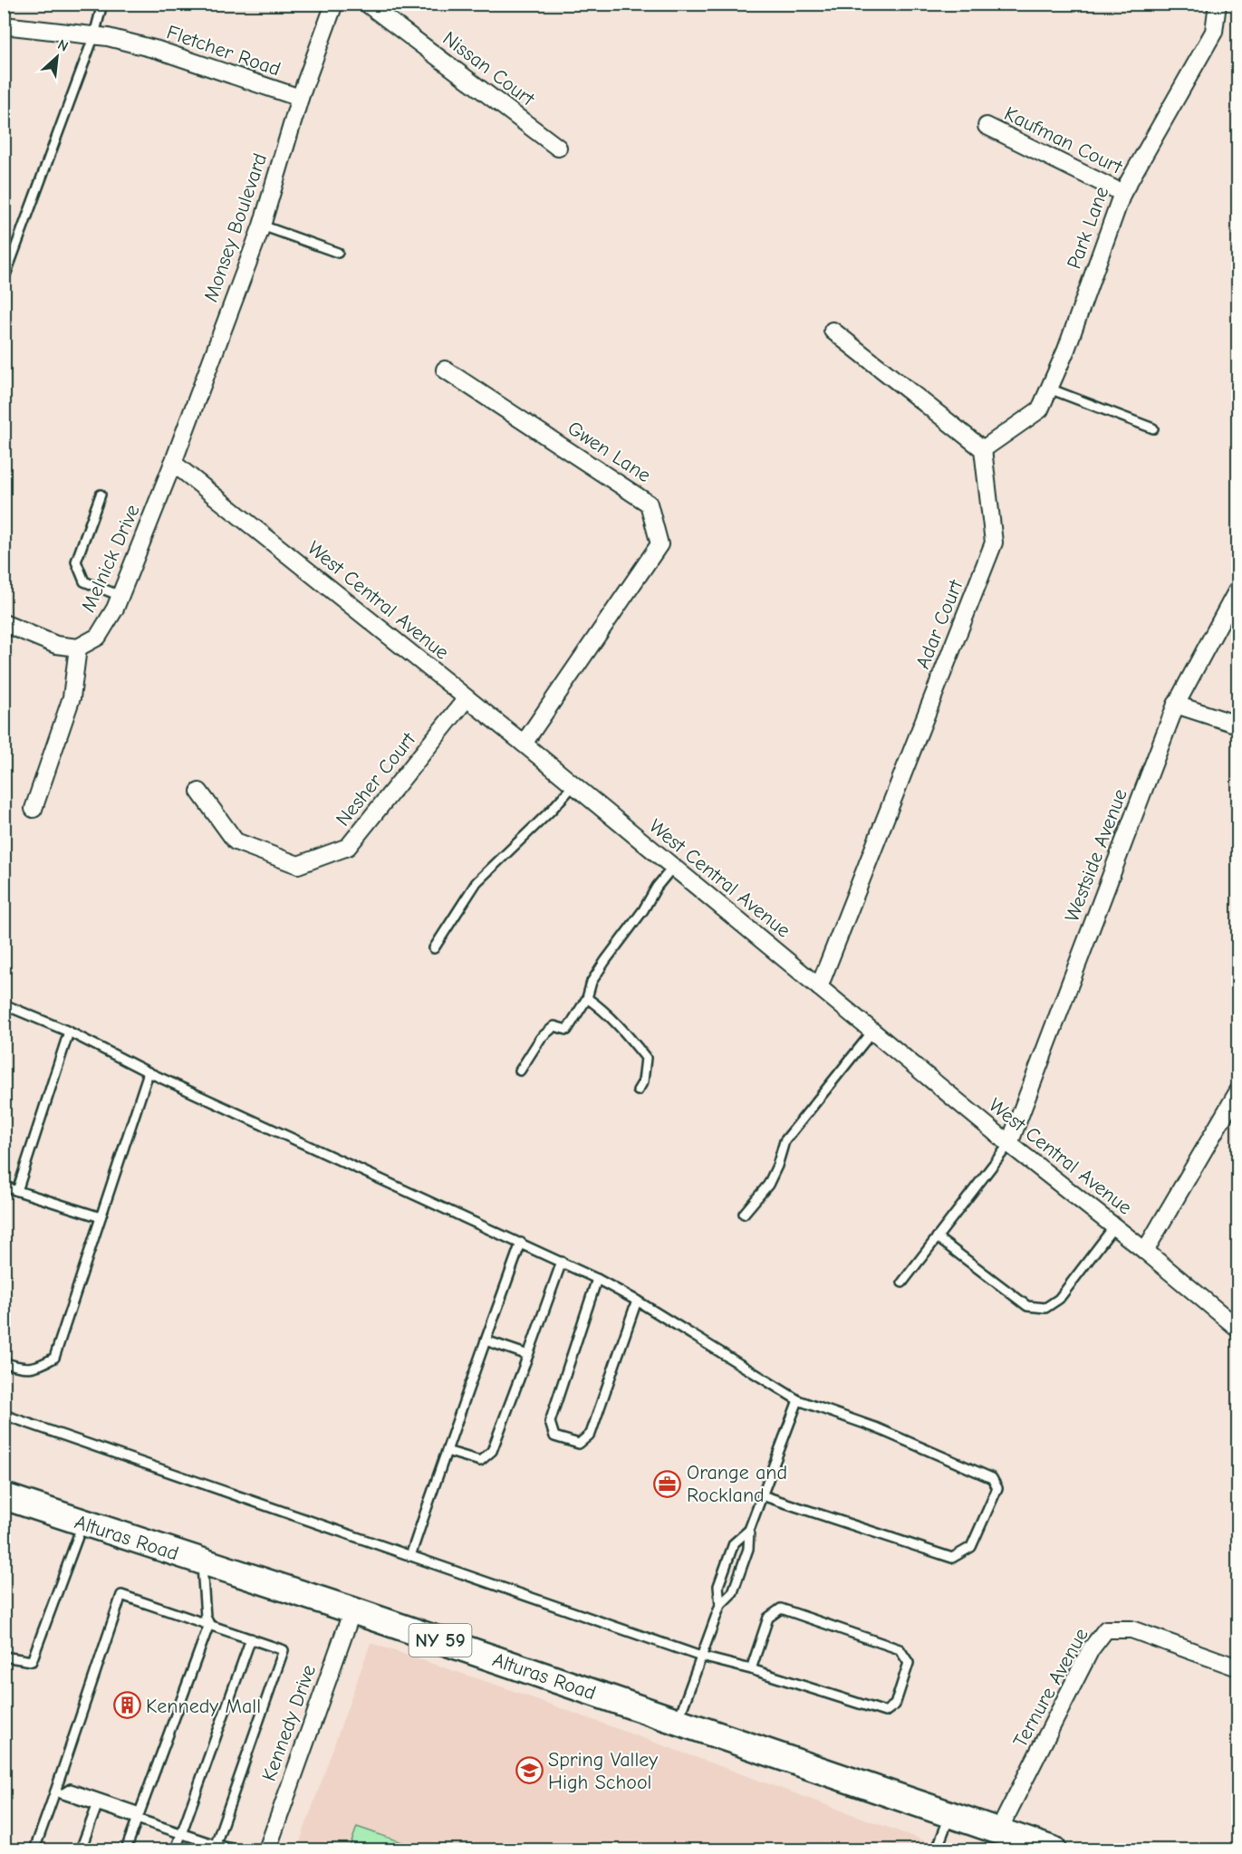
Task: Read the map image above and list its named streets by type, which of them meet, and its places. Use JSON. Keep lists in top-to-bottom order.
{
  "streets": {
    "main road": ["Alturas Road", "NY 59"],
    "street": [
      "Fletcher Road",
      "Nissan Court",
      "Kaufman Court",
      "Monsey Boulevard",
      "Park Lane",
      "Gwen Lane",
      "Melnick Drive",
      "West Central Avenue",
      "Adar Court",
      "Nesher Court",
      "Westside Avenue",
      "Ternure Avenue",
      "Kennedy Drive"
    ]
  },
  "crossings": [
    ["Fletcher Road", "Monsey Boulevard"],
    ["Kaufman Court", "Park Lane"],
    ["Monsey Boulevard", "Melnick Drive"],
    ["Monsey Boulevard", "West Central Avenue"],
    ["Park Lane", "Adar Court"],
    ["Gwen Lane", "West Central Avenue"],
    ["Melnick Drive", "West Central Avenue"],
    ["West Central Avenue", "Adar Court"],
    ["West Central Avenue", "Nesher Court"],
    ["West Central Avenue", "Westside Avenue"],
    ["Alturas Road", "Ternure Avenue"],
    ["Alturas Road", "Kennedy Drive"]
  ],
  "places": {
    "office": ["Orange and Rockland"],
    "building": ["Kennedy Mall"],
    "school or university": ["Spring Valley High School"]
  },
  "north": "top right"
}
